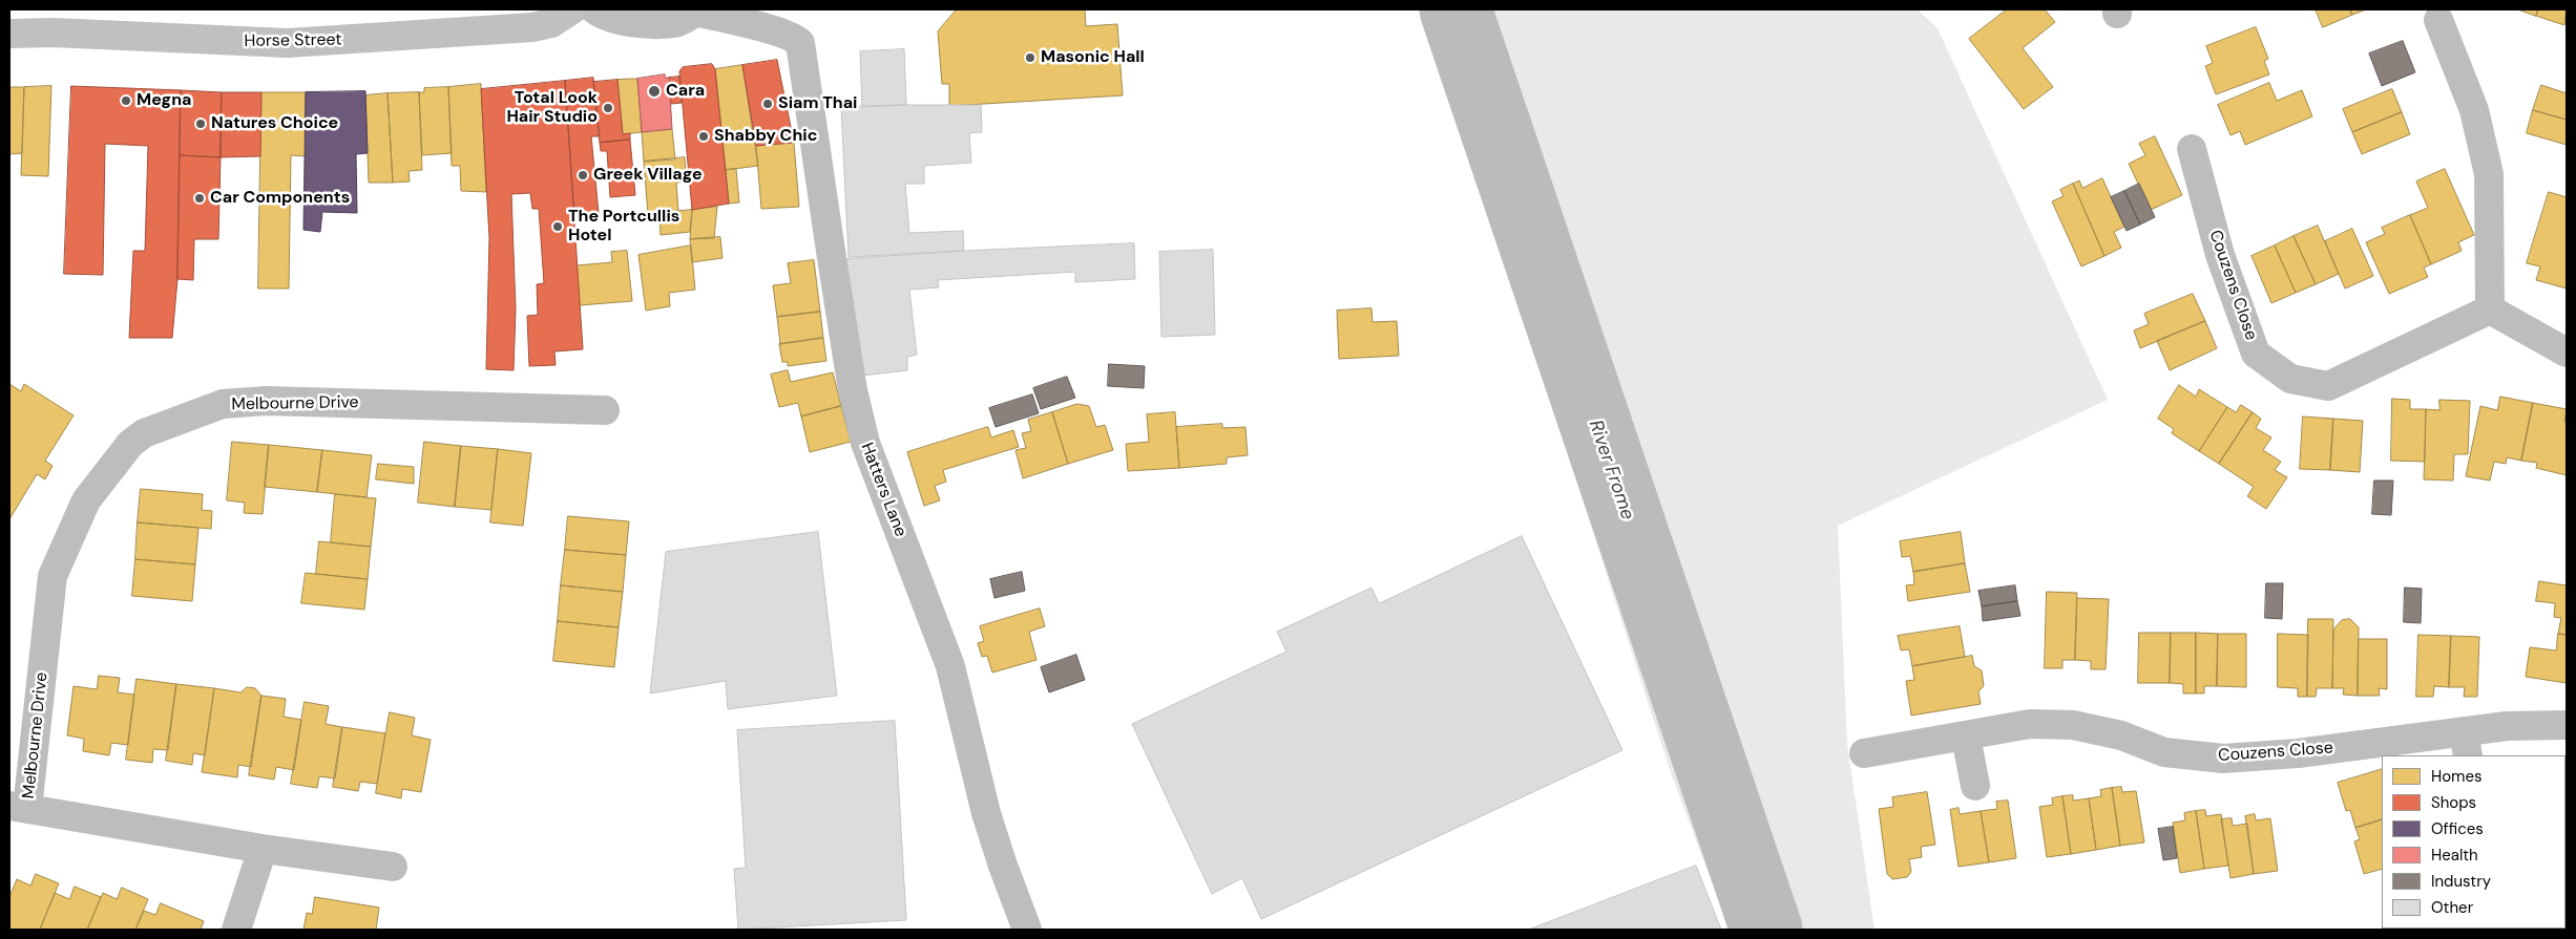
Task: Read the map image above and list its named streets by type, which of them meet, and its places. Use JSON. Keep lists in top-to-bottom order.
{
  "streets": {
    "main road": ["Horse Street"],
    "street": ["Couzens Close", "Melbourne Drive", "Hatters Lane"]
  },
  "water": ["River Frome"],
  "places": [
    "Masonic Hall",
    "Cara",
    "Megna",
    "Siam Thai",
    "Total Look Hair Studio",
    "Natures Choice",
    "Shabby Chic",
    "Greek Village",
    "Car Components",
    "The Portcullis Hotel"
  ],
  "legend": [
    "Homes",
    "Shops",
    "Offices",
    "Health",
    "Industry",
    "Other"
  ]
}
